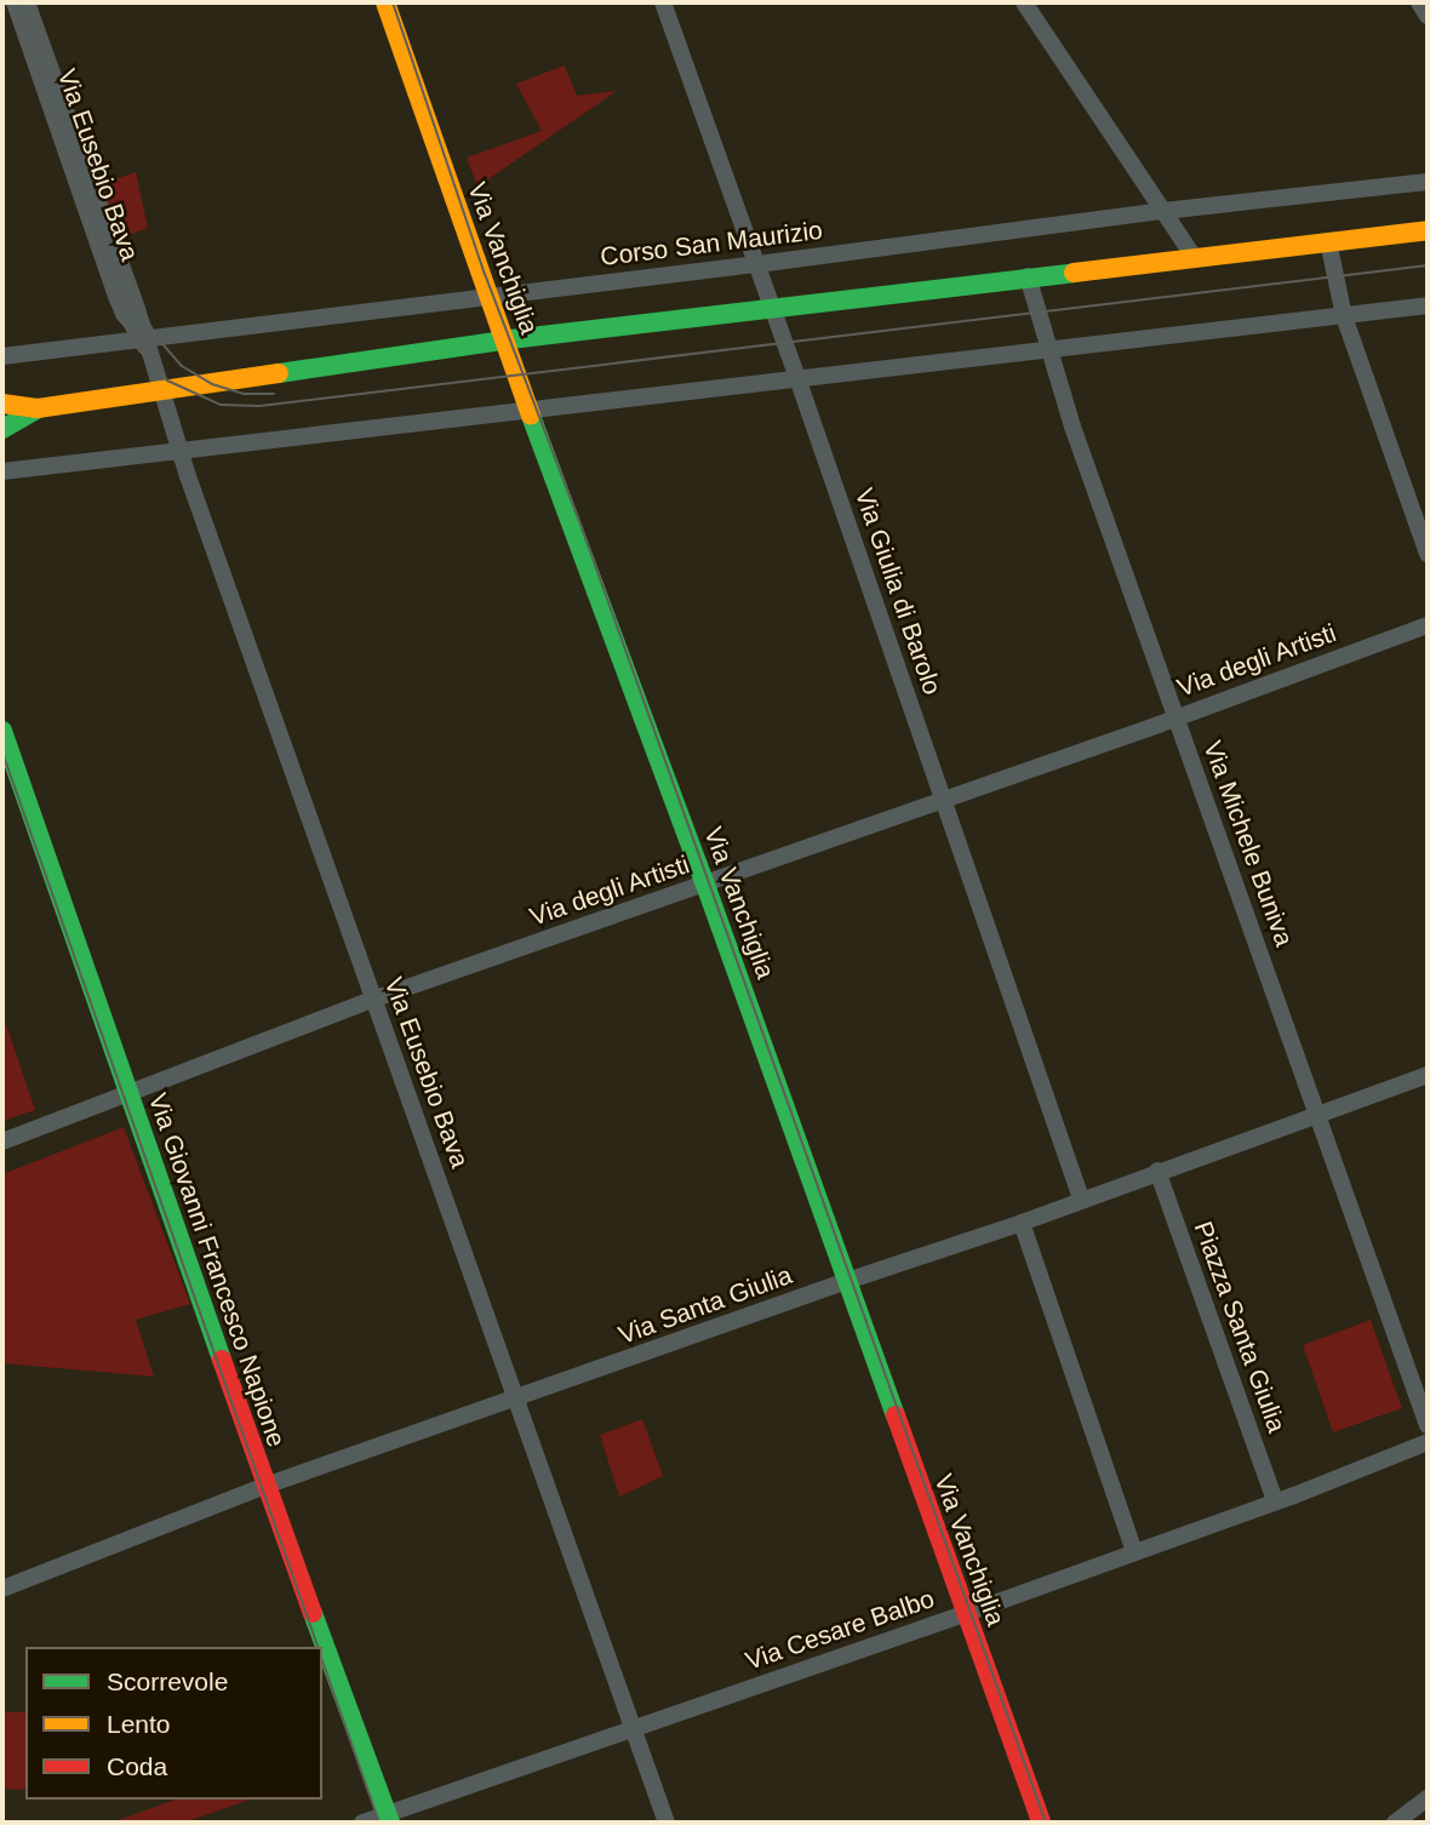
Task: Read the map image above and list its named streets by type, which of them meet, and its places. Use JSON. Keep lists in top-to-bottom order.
{
  "streets": {
    "street": [
      "Via Eusebio Bava",
      "Corso San Maurizio",
      "Via Vanchiglia",
      "Via Giulia di Barolo",
      "Via degli Artisti",
      "Via Michele Buniva",
      "Via Giovanni Francesco Napione",
      "Via Santa Giulia",
      "Piazza Santa Giulia",
      "Via Cesare Balbo"
    ]
  },
  "crossings": [
    ["Via Eusebio Bava", "Corso San Maurizio"],
    ["Via Eusebio Bava", "Via degli Artisti"],
    ["Via Eusebio Bava", "Via Santa Giulia"],
    ["Via Eusebio Bava", "Via Cesare Balbo"],
    ["Corso San Maurizio", "Via Vanchiglia"],
    ["Corso San Maurizio", "Via Giulia di Barolo"],
    ["Via Vanchiglia", "Via degli Artisti"],
    ["Via Vanchiglia", "Via Santa Giulia"],
    ["Via Vanchiglia", "Via Cesare Balbo"],
    ["Via Giulia di Barolo", "Via degli Artisti"],
    ["Via Giulia di Barolo", "Via Santa Giulia"],
    ["Via degli Artisti", "Via Michele Buniva"],
    ["Via degli Artisti", "Via Giovanni Francesco Napione"],
    ["Via Michele Buniva", "Via Santa Giulia"],
    ["Via Giovanni Francesco Napione", "Via Santa Giulia"],
    ["Via Giovanni Francesco Napione", "Via Cesare Balbo"],
    ["Via Santa Giulia", "Piazza Santa Giulia"],
    ["Piazza Santa Giulia", "Via Cesare Balbo"]
  ],
  "legend": ["Scorrevole", "Lento", "Coda"]
}
